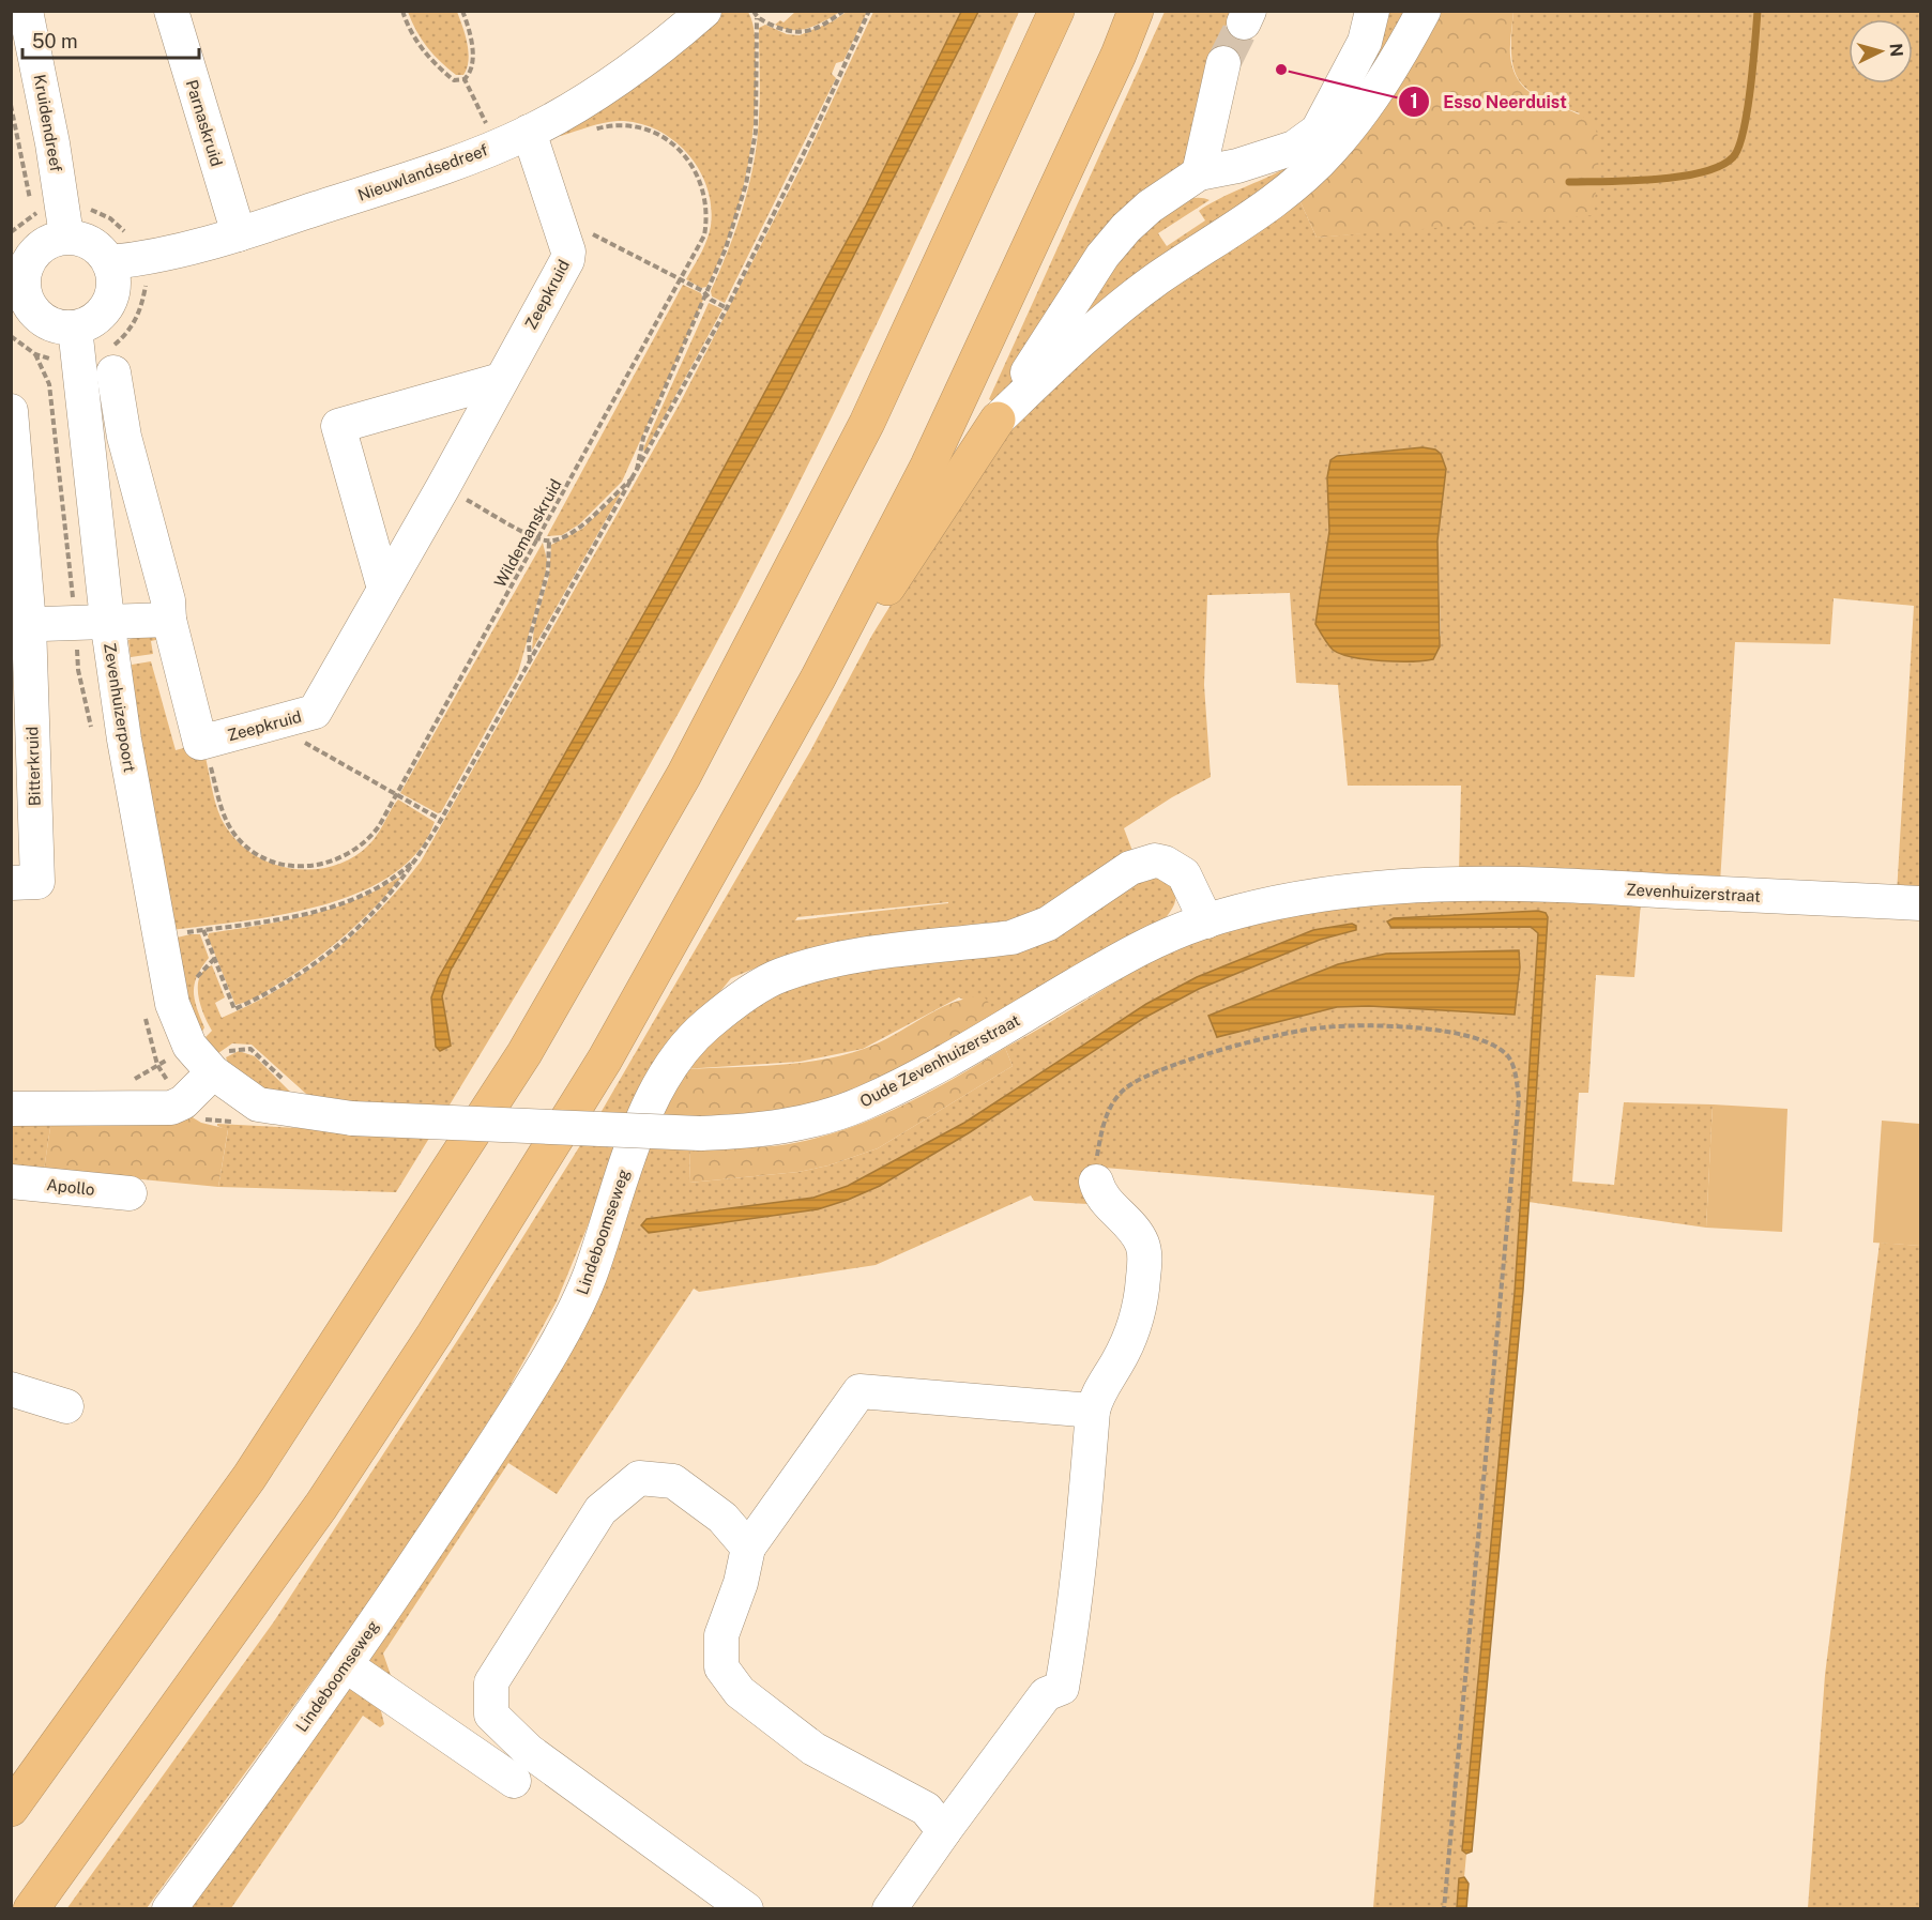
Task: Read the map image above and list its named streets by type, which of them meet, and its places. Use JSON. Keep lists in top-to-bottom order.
{
  "streets": {
    "street": [
      "Kruidendreef",
      "Parnaskruid",
      "Nieuwlandsedreef",
      "Zeepkruid",
      "Zevenhuizerpoort",
      "Bitterkruid",
      "Zevenhuizerstraat",
      "Oude Zevenhuizerstraat",
      "Apollo",
      "Lindeboomseweg"
    ],
    "path": ["Wildemanskruid"]
  },
  "crossings": [
    ["Kruidendreef", "Nieuwlandsedreef"],
    ["Kruidendreef", "Zevenhuizerpoort"],
    ["Parnaskruid", "Nieuwlandsedreef"],
    ["Nieuwlandsedreef", "Zeepkruid"],
    ["Nieuwlandsedreef", "Zevenhuizerpoort"],
    ["Zeepkruid", "Wildemanskruid"],
    ["Zevenhuizerpoort", "Oude Zevenhuizerstraat"],
    ["Zevenhuizerstraat", "Oude Zevenhuizerstraat"],
    ["Oude Zevenhuizerstraat", "Lindeboomseweg"]
  ],
  "places": ["Esso Neerduist"],
  "scale_bar": "50 m",
  "north": "right"
}
